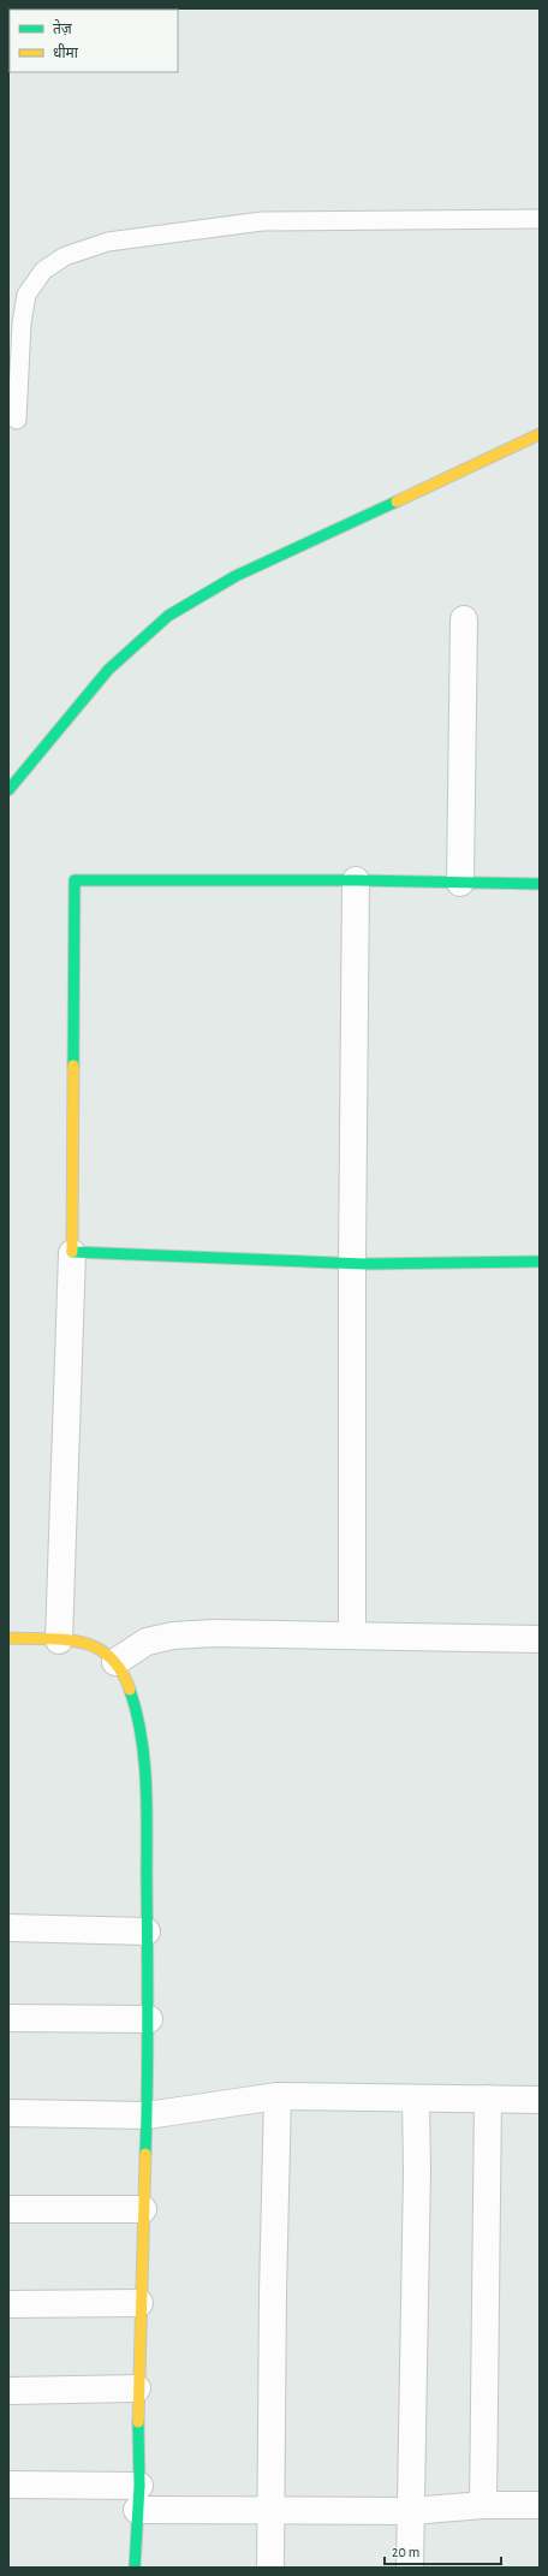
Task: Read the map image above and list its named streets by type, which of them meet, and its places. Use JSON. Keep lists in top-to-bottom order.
{
  "legend": ["तेज़", "धीमा"],
  "scale_bar": "20 m"
}
